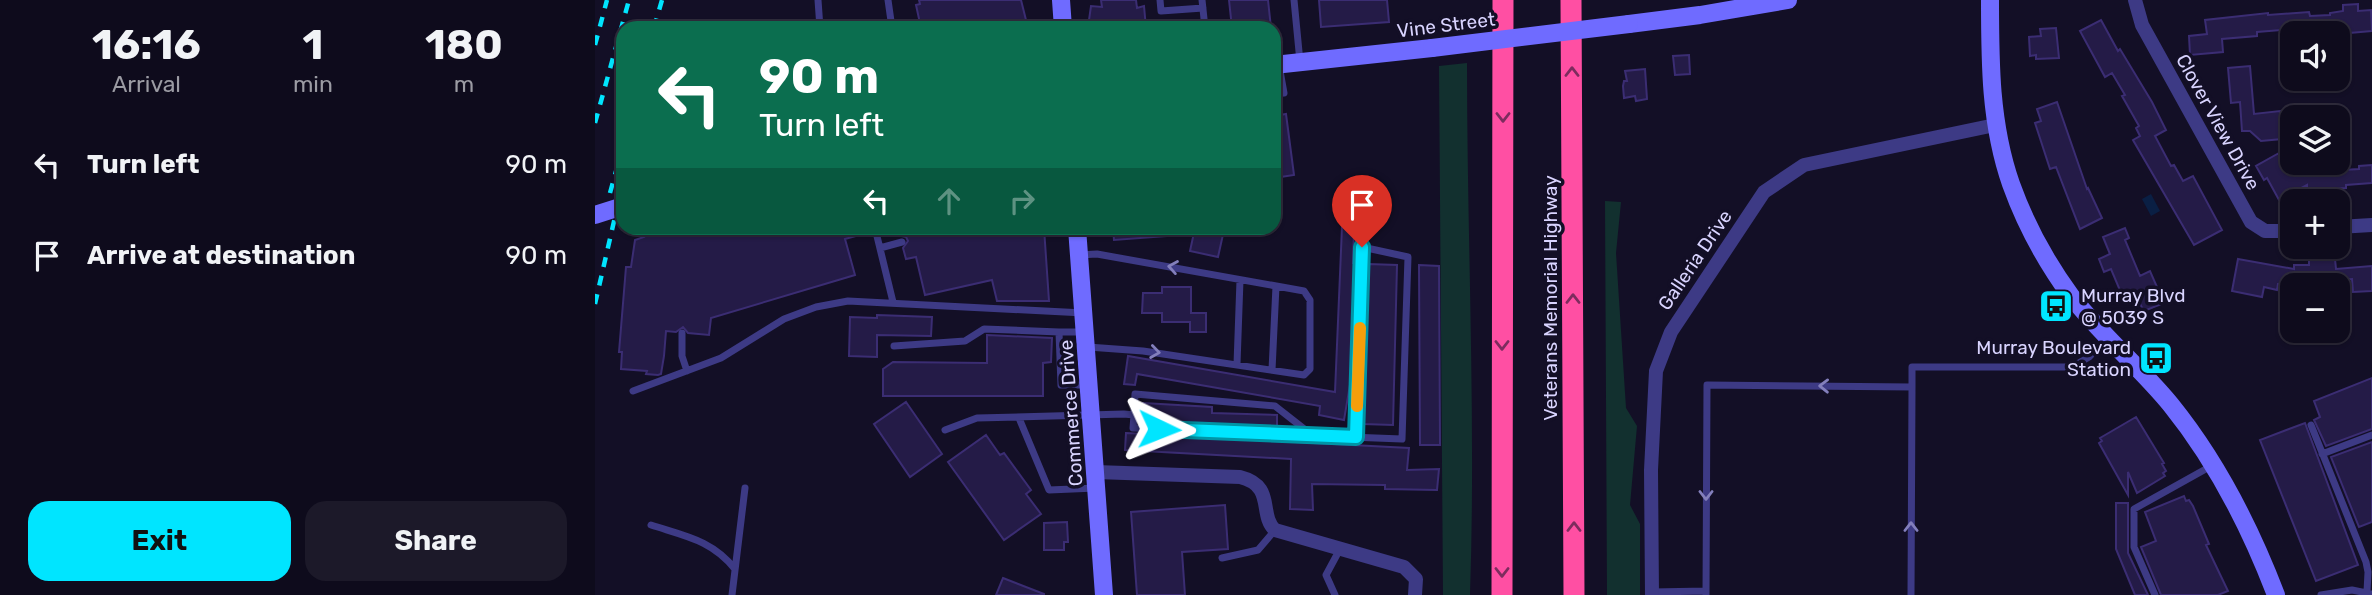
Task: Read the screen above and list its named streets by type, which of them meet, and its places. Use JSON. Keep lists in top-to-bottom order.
{
  "streets": {
    "highway": ["Veterans Memorial Highway"],
    "street": [
      "Vine Street",
      "Clover View Drive",
      "Galleria Drive",
      "Commerce Drive"
    ]
  },
  "places": {
    "bus stop": ["Murray Blvd @ 5039 S", "Murray Boulevard Station"]
  },
  "page": {
    "eta": [
      "16:16",
      "Arrival",
      "1",
      "min",
      "180",
      "m"
    ],
    "map_buttons": ["+", "−"],
    "turn": ["90 m", "Turn left"],
    "list": [
      {
        "name": "Turn left",
        "value": "90 m"
      },
      {
        "name": "Arrive at destination",
        "value": "90 m"
      }
    ],
    "buttons": ["Exit", "Share"]
  }
}
